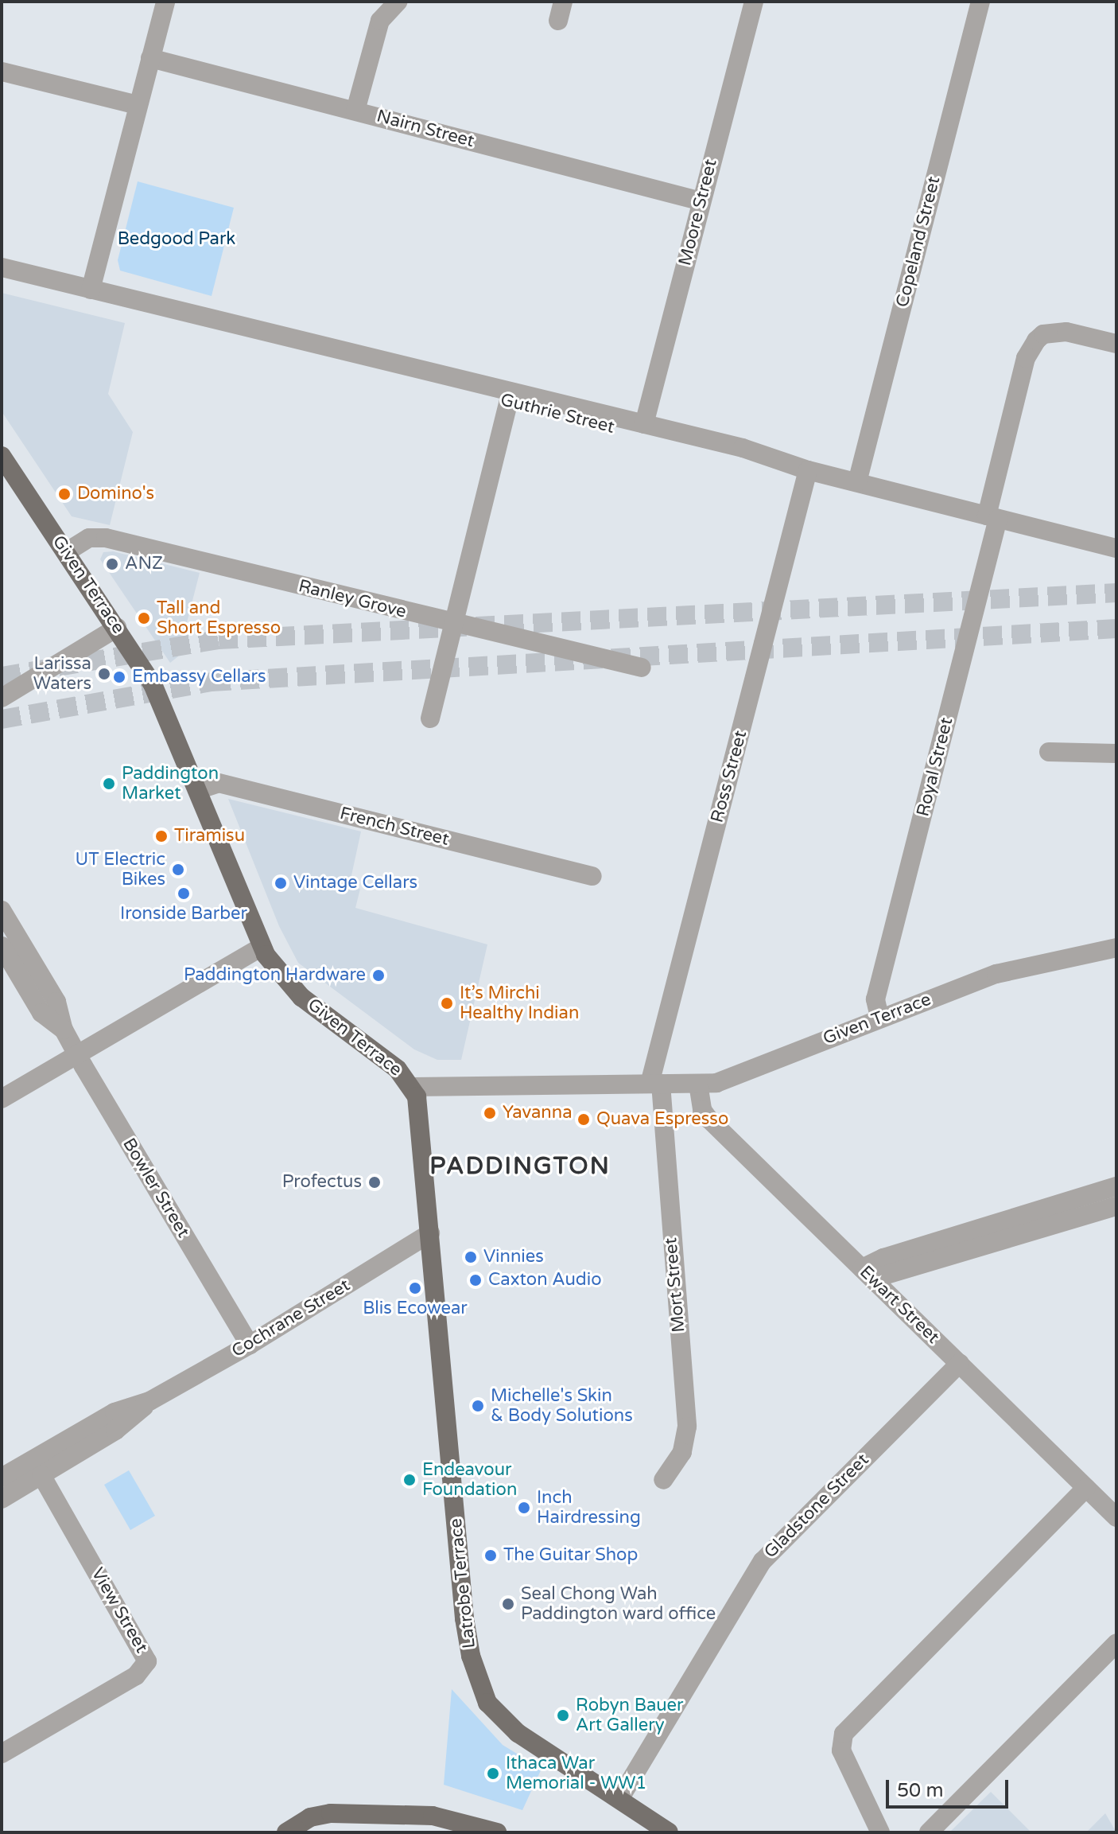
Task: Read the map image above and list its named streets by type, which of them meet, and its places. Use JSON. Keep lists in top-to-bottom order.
{
  "streets": {
    "main road": ["Given Terrace", "Latrobe Terrace"],
    "street": [
      "Nairn Street",
      "Moore Street",
      "Copeland Street",
      "Guthrie Street",
      "Ranley Grove",
      "Royal Street",
      "Ross Street",
      "French Street",
      "Bowler Street",
      "Mort Street",
      "Ewart Street",
      "Cochrane Street",
      "Gladstone Street",
      "View Street"
    ]
  },
  "crossings": [
    ["Nairn Street", "Moore Street"],
    ["Moore Street", "Guthrie Street"],
    ["Copeland Street", "Guthrie Street"],
    ["Guthrie Street", "Royal Street"],
    ["Guthrie Street", "Ross Street"],
    ["Given Terrace", "Ranley Grove"],
    ["Given Terrace", "Royal Street"],
    ["Given Terrace", "Ross Street"],
    ["Given Terrace", "French Street"],
    ["Given Terrace", "Mort Street"],
    ["Given Terrace", "Ewart Street"],
    ["Given Terrace", "Latrobe Terrace"],
    ["Ross Street", "Mort Street"],
    ["Bowler Street", "Cochrane Street"],
    ["Ewart Street", "Gladstone Street"],
    ["Cochrane Street", "Latrobe Terrace"],
    ["Cochrane Street", "View Street"],
    ["Gladstone Street", "Latrobe Terrace"]
  ],
  "districts": ["PADDINGTON"],
  "parks": ["Bedgood Park"],
  "places": [
    "Domino's",
    "ANZ",
    "Tall and Short Espresso",
    "Larissa Waters",
    "Embassy Cellars",
    "Paddington Market",
    "Tiramisu",
    "UT Electric Bikes",
    "Vintage Cellars",
    "Ironside Barber",
    "Paddington Hardware",
    "It’s Mirchi Healthy Indian",
    "Yavanna",
    "Quava Espresso",
    "Profectus",
    "Vinnies",
    "Caxton Audio",
    "Blis Ecowear",
    "Michelle's Skin & Body Solutions",
    "Endeavour Foundation",
    "Inch Hairdressing",
    "The Guitar Shop",
    "Seal Chong Wah Paddington ward office",
    "Robyn Bauer Art Gallery",
    "Ithaca War Memorial - WW1"
  ],
  "scale_bar": "50 m"
}
